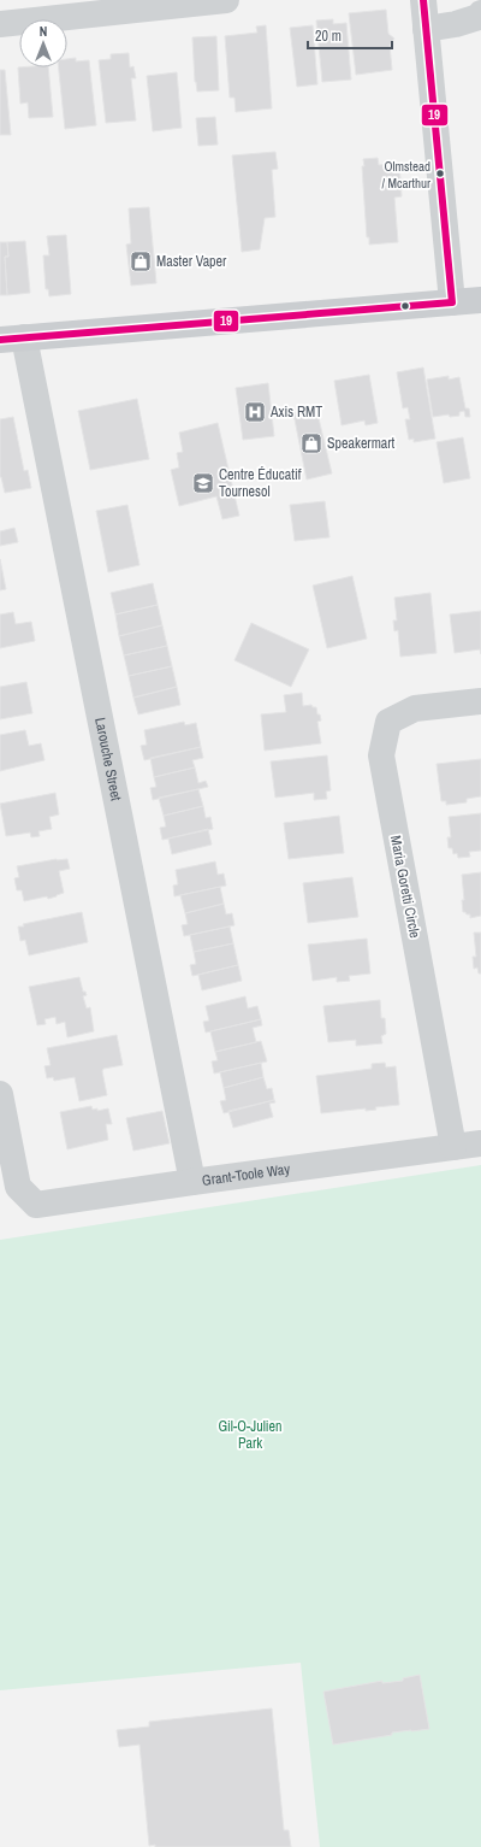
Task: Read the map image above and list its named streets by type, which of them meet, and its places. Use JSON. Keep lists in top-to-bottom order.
{
  "streets": {
    "street": ["Larouche Street", "Maria Goretti Circle", "Grant-Toole Way"]
  },
  "crossings": [
    ["Larouche Street", "Grant-Toole Way"],
    ["Maria Goretti Circle", "Grant-Toole Way"]
  ],
  "parks": ["Gil-O-Julien Park"],
  "places": {
    "other": ["Olmstead / Mcarthur"],
    "shop": ["Master Vaper", "Speakermart"],
    "hospital": ["Axis RMT"],
    "school or university": ["Centre Éducatif Tournesol"]
  },
  "lines": ["transit line 19"],
  "scale_bar": "20 m",
  "north": "top"
}
